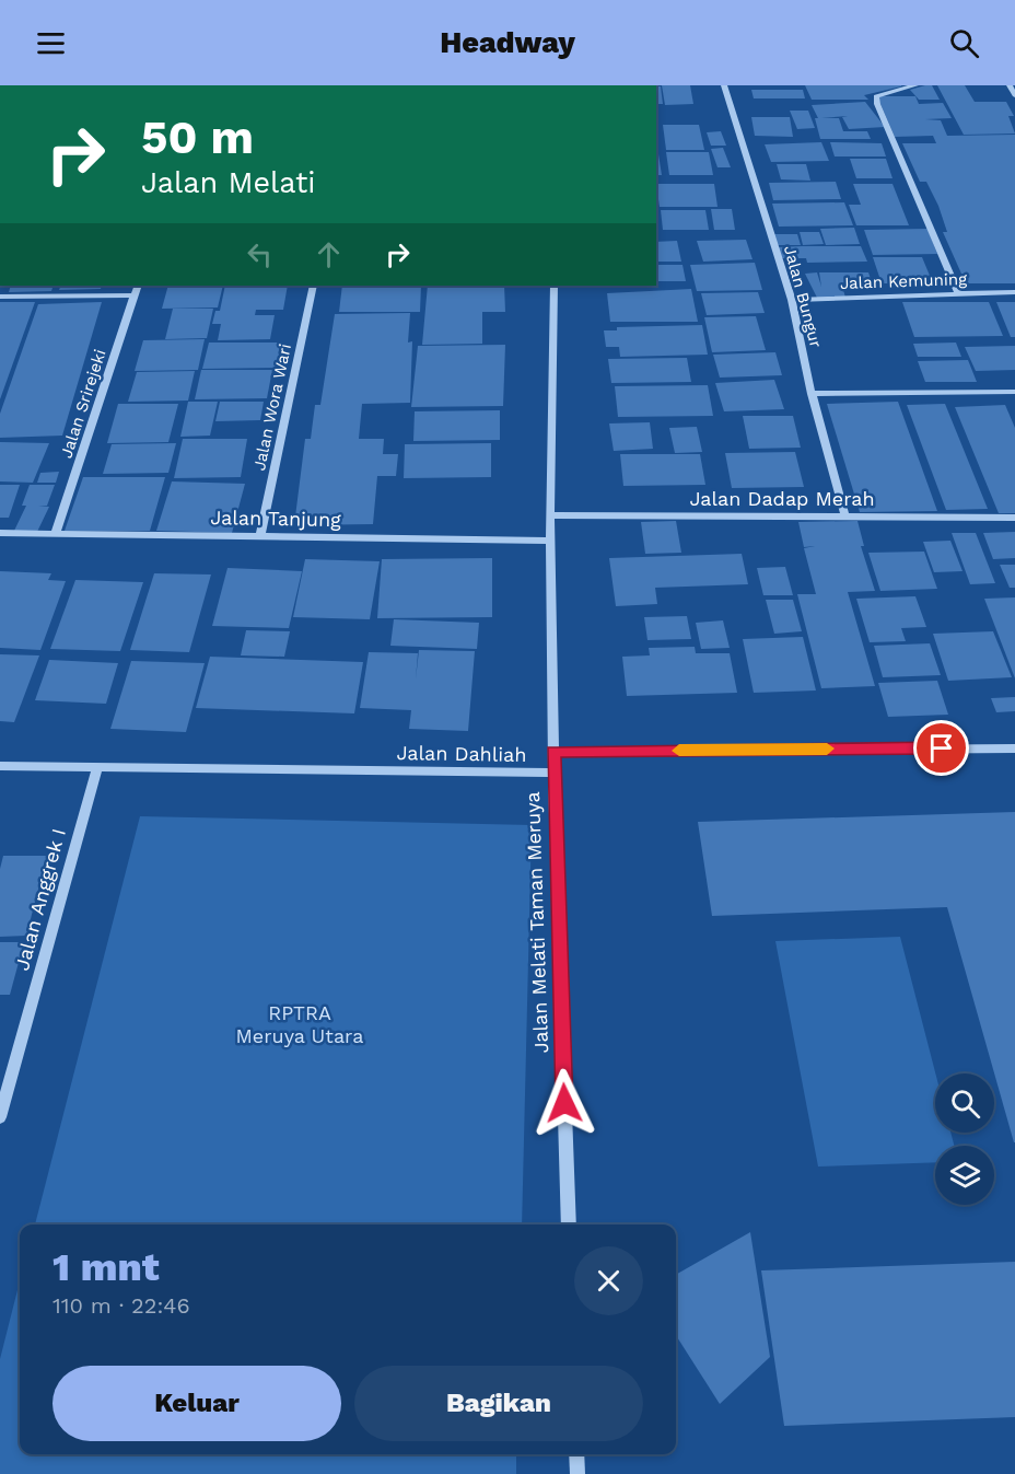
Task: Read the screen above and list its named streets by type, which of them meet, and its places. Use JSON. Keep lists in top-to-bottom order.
{
  "streets": {
    "street": [
      "Jalan Kemuning",
      "Jalan Bungur",
      "Jalan Srirejeki",
      "Jalan Wora Wari",
      "Jalan Dadap Merah",
      "Jalan Tanjung",
      "Jalan Dahliah",
      "Jalan Anggrek I",
      "Jalan Melati Taman Meruya"
    ]
  },
  "crossings": [
    ["Jalan Kemuning", "Jalan Bungur"],
    ["Jalan Bungur", "Jalan Dadap Merah"],
    ["Jalan Srirejeki", "Jalan Tanjung"],
    ["Jalan Wora Wari", "Jalan Tanjung"],
    ["Jalan Dadap Merah", "Jalan Dahliah"],
    ["Jalan Tanjung", "Jalan Dahliah"],
    ["Jalan Dahliah", "Jalan Anggrek I"],
    ["Jalan Dahliah", "Jalan Melati Taman Meruya"]
  ],
  "parks": ["RPTRA Meruya Utara"],
  "page": {
    "header": "Headway",
    "turn": ["50 m", "Jalan Melati"],
    "heading": ["1 mnt", "110 m · 22:46"],
    "buttons": ["Keluar", "Bagikan"]
  }
}
